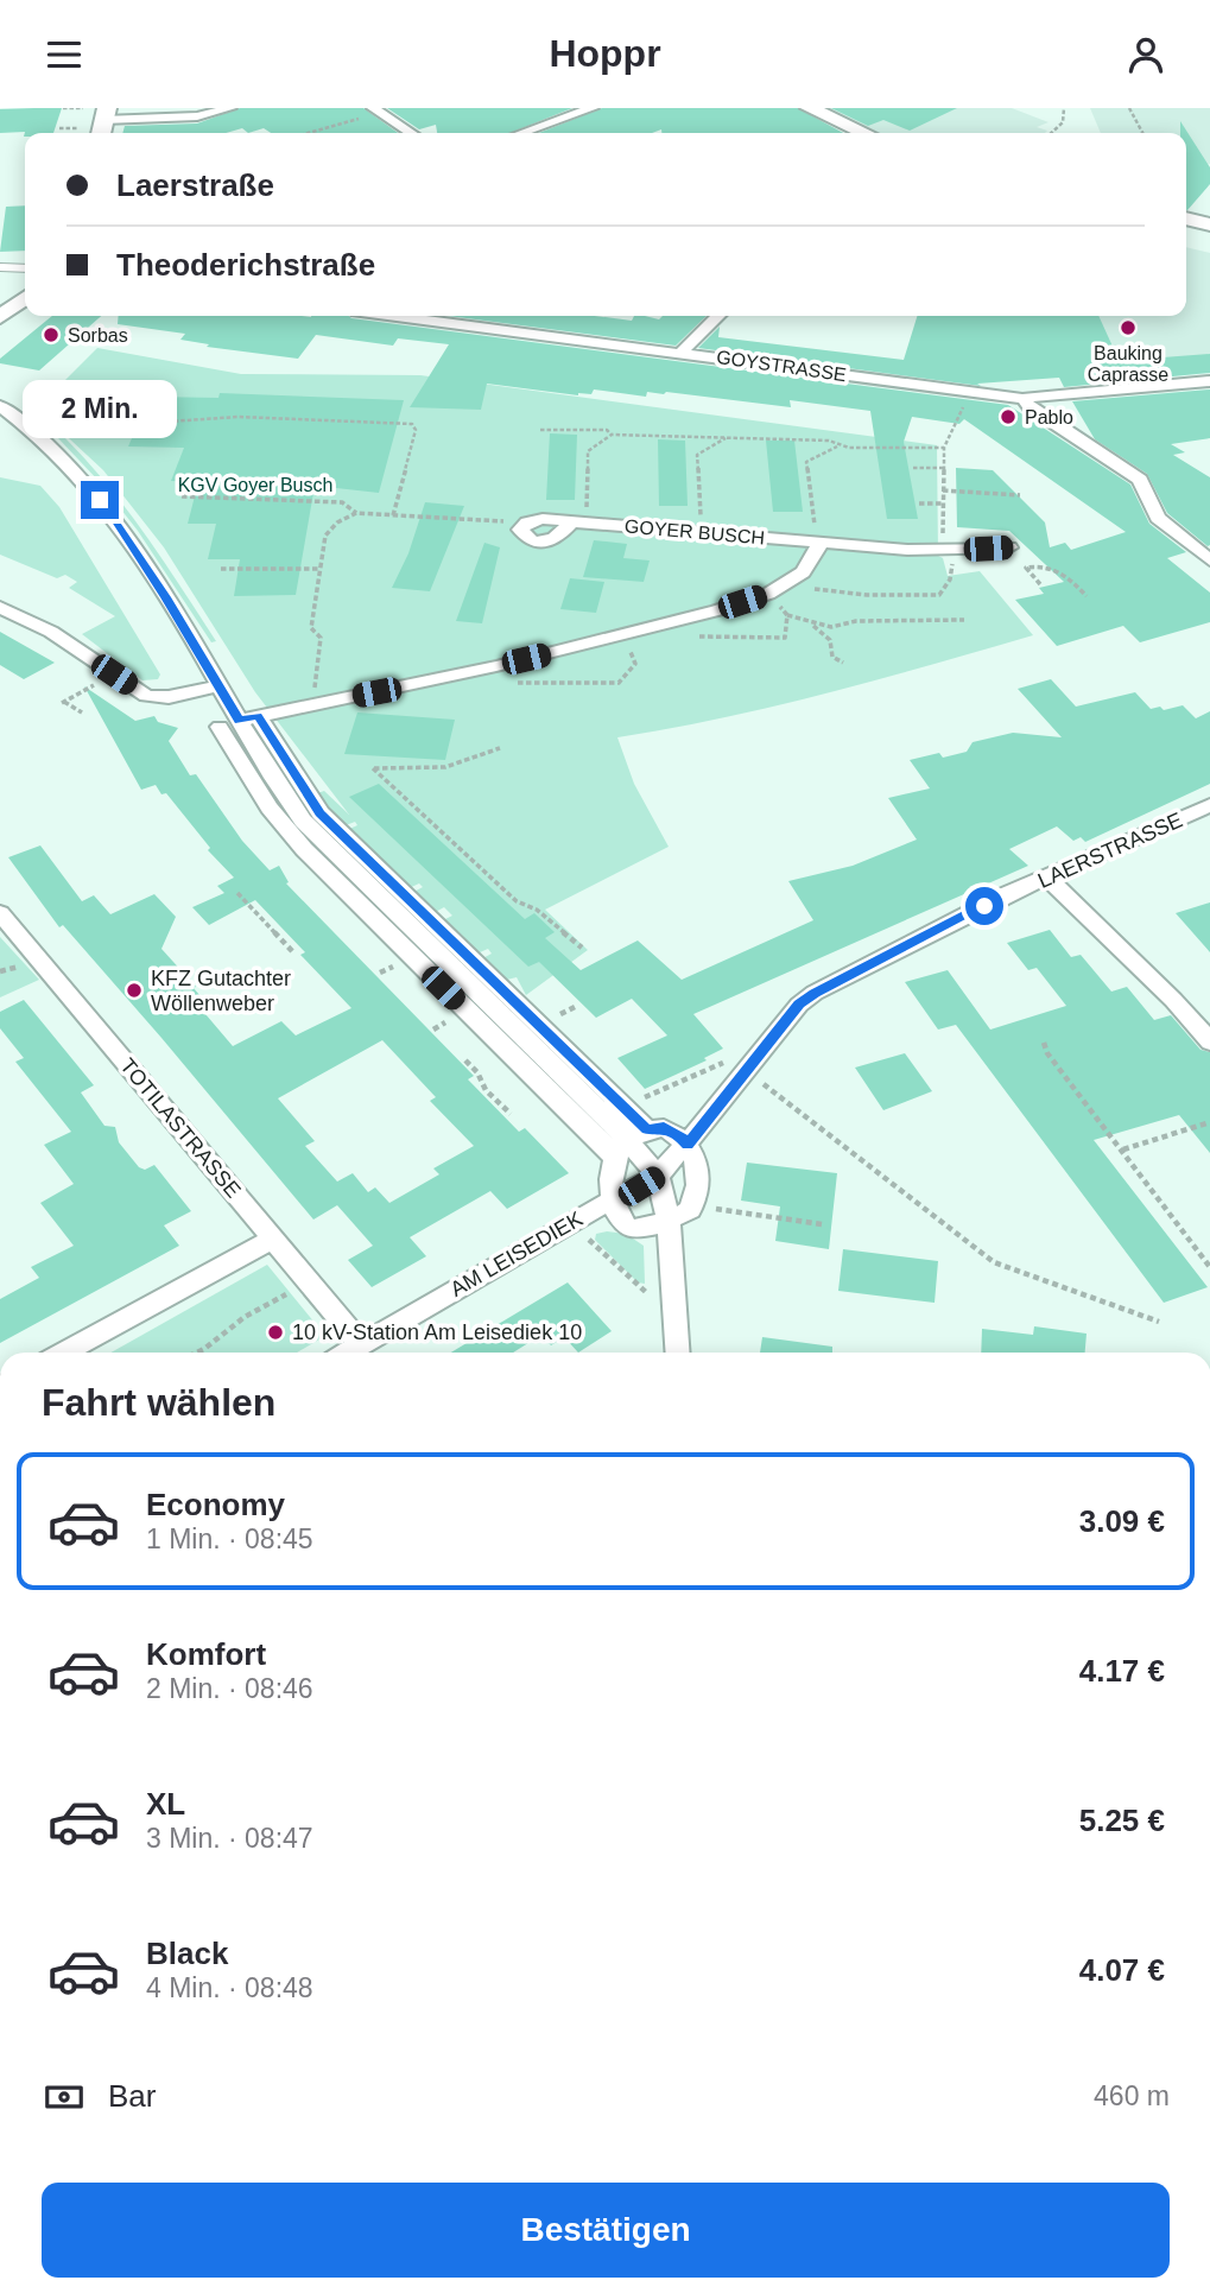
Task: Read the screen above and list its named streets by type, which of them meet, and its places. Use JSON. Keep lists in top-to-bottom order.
{
  "streets": {
    "street": [
      "GOYSTRASSE",
      "GOYER BUSCH",
      "LAERSTRASSE",
      "TOTILASTRASSE",
      "AM LEISEDIEK"
    ]
  },
  "crossings": [
    ["LAERSTRASSE", "AM LEISEDIEK"],
    ["TOTILASTRASSE", "AM LEISEDIEK"]
  ],
  "parks": ["KGV Goyer Busch"],
  "places": [
    "Bauking Caprasse",
    "Sorbas",
    "Pablo",
    "KFZ Gutachter Wöllenweber",
    "10 kV-Station Am Leisediek 10"
  ],
  "page": {
    "header": "Hoppr",
    "banner": ["Laerstraße", "Theoderichstraße"],
    "bubble": "2 Min.",
    "heading": "Fahrt wählen",
    "list": [
      {
        "name": "Economy",
        "note": "1 Min. · 08:45",
        "value": "3.09 €"
      },
      {
        "name": "Komfort",
        "note": "2 Min. · 08:46",
        "value": "4.17 €"
      },
      {
        "name": "XL",
        "note": "3 Min. · 08:47",
        "value": "5.25 €"
      },
      {
        "name": "Black",
        "note": "4 Min. · 08:48",
        "value": "4.07 €"
      }
    ],
    "pay": ["Bar", "460 m"],
    "buttons": "Bestätigen"
  }
}
